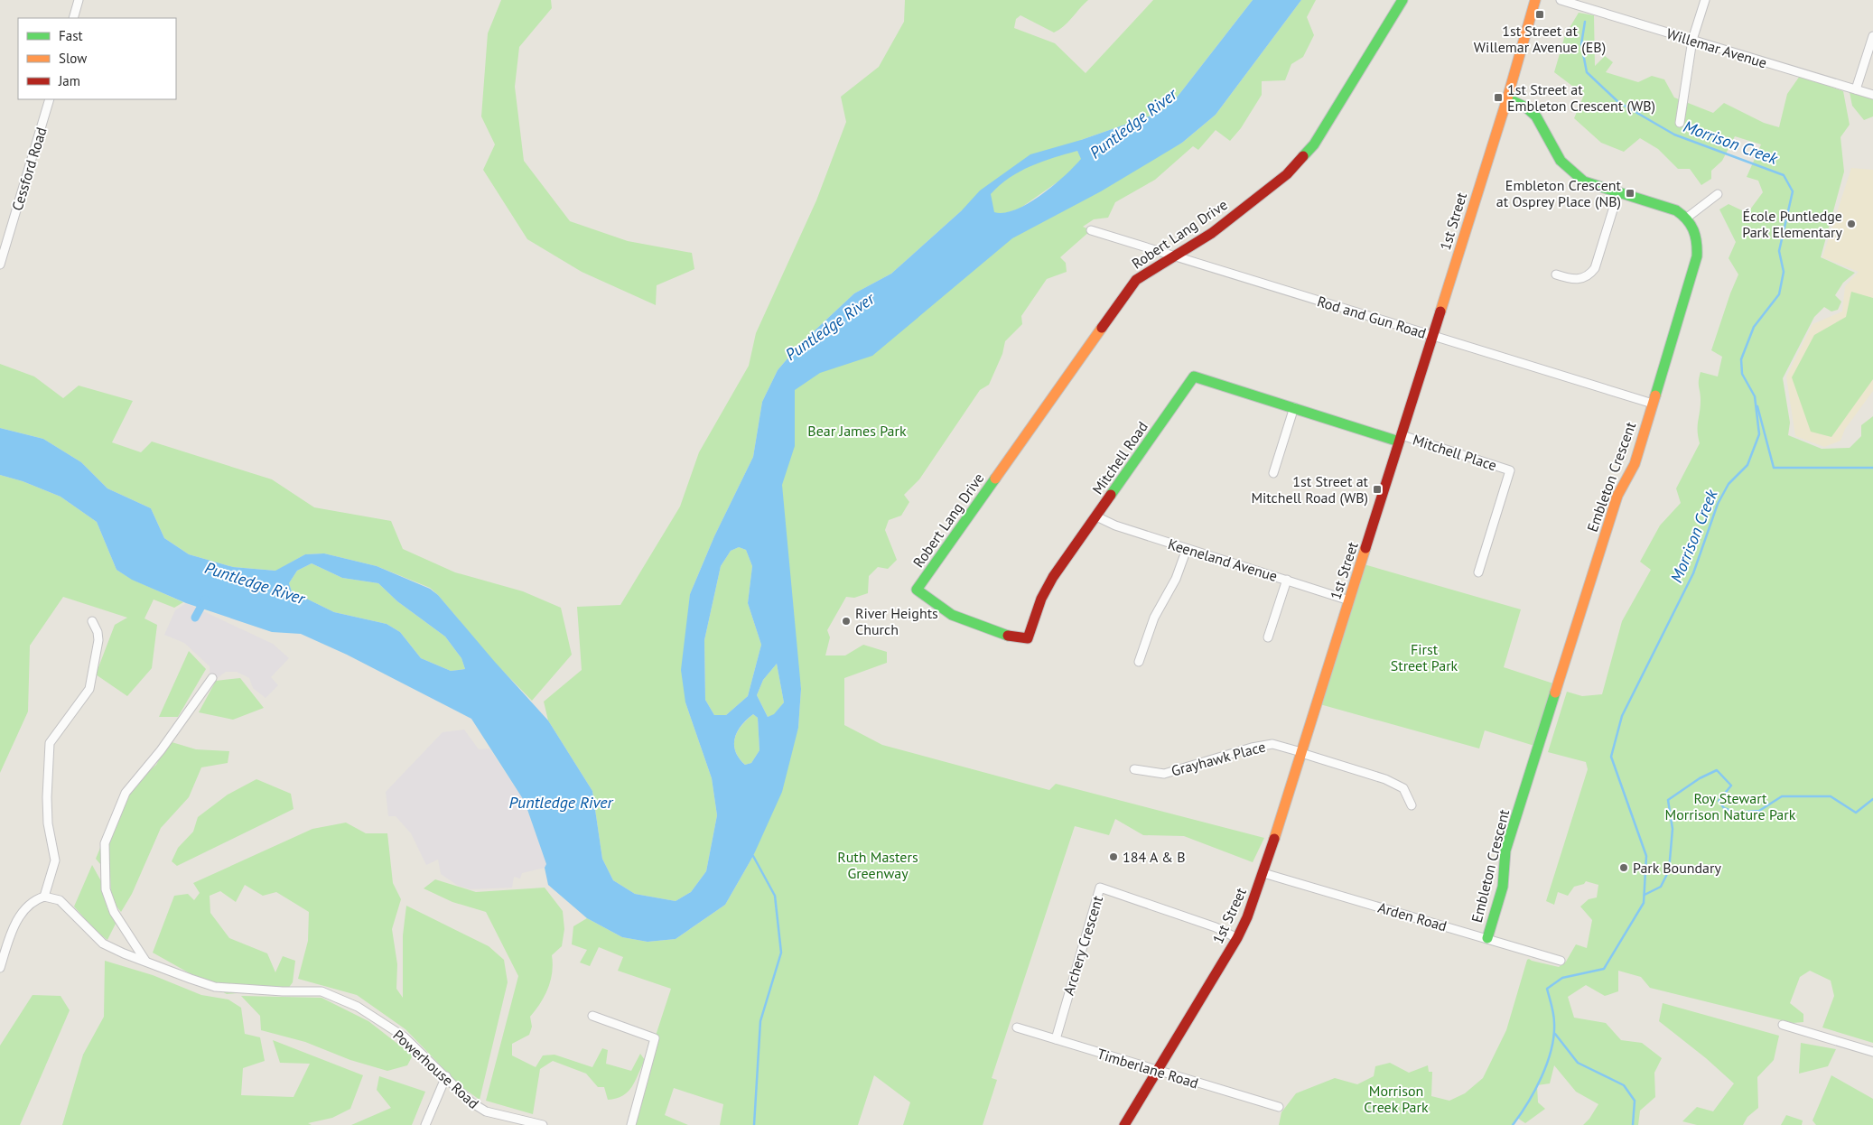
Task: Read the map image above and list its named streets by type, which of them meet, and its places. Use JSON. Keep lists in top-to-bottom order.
{
  "streets": {
    "street": [
      "Willemar Avenue",
      "Cessford Road",
      "1st Street",
      "Robert Lang Drive",
      "Rod and Gun Road",
      "Mitchell Place",
      "Mitchell Road",
      "Embleton Crescent",
      "Keeneland Avenue",
      "Grayhawk Place",
      "Arden Road",
      "Archery Crescent",
      "Timberlane Road",
      "Powerhouse Road"
    ]
  },
  "crossings": [
    ["1st Street", "Rod and Gun Road"],
    ["1st Street", "Mitchell Place"],
    ["1st Street", "Mitchell Road"],
    ["1st Street", "Keeneland Avenue"],
    ["1st Street", "Grayhawk Place"],
    ["1st Street", "Arden Road"],
    ["1st Street", "Archery Crescent"],
    ["1st Street", "Timberlane Road"],
    ["Robert Lang Drive", "Rod and Gun Road"],
    ["Robert Lang Drive", "Mitchell Road"],
    ["Rod and Gun Road", "Embleton Crescent"],
    ["Mitchell Place", "Mitchell Road"],
    ["Mitchell Road", "Keeneland Avenue"],
    ["Embleton Crescent", "Arden Road"],
    ["Archery Crescent", "Timberlane Road"]
  ],
  "water": ["Puntledge River", "Morrison Creek"],
  "parks": [
    "Bear James Park",
    "First Street Park",
    "Roy Stewart Morrison Nature Park",
    "Ruth Masters Greenway",
    "Morrison Creek Park"
  ],
  "places": {
    "transit": [
      "1st Street at Willemar Avenue (EB)",
      "1st Street at Embleton Crescent (WB)",
      "Embleton Crescent at Osprey Place (NB)",
      "1st Street at Mitchell Road (WB)"
    ],
    "other": [
      "École Puntledge Park Elementary",
      "River Heights Church",
      "184 A & B",
      "Park Boundary"
    ]
  },
  "legend": ["Fast", "Slow", "Jam"]
}
